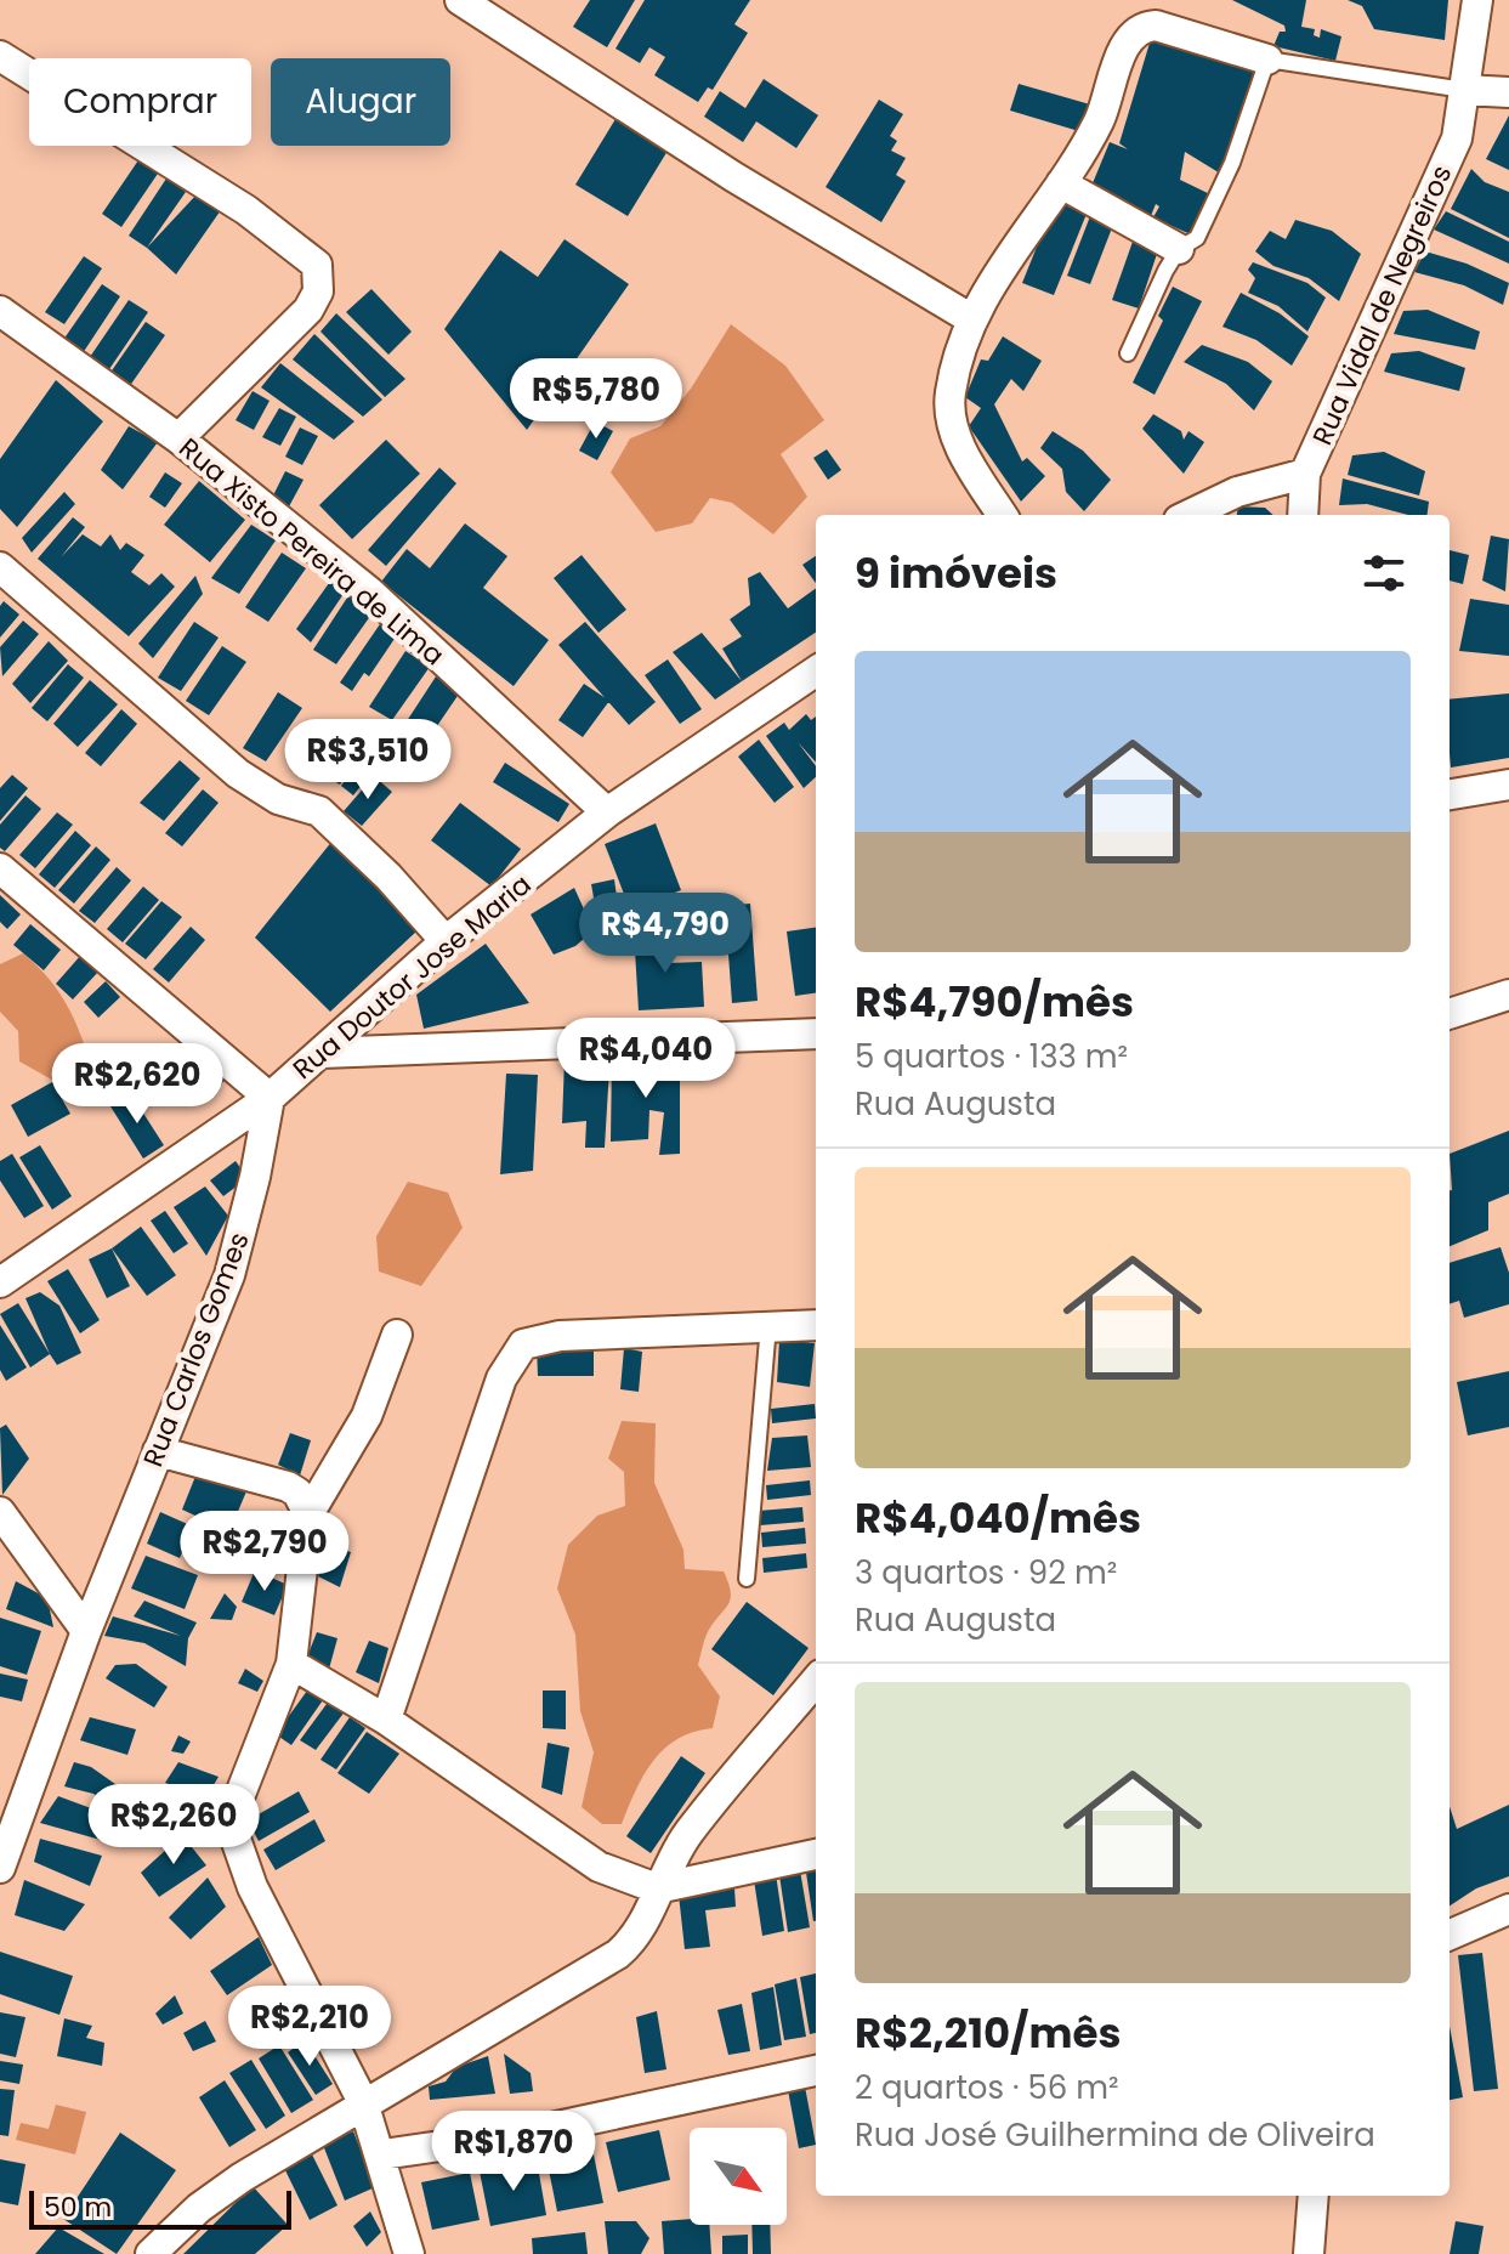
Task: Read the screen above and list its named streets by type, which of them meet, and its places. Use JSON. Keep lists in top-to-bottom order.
{
  "streets": {
    "street": [
      "Rua Vidal de Negreiros",
      "Rua Xisto Pereira de Lima",
      "Rua Doutor Jose Maria",
      "Rua Carlos Gomes"
    ]
  },
  "crossings": [
    ["Rua Xisto Pereira de Lima", "Rua Doutor Jose Maria"],
    ["Rua Doutor Jose Maria", "Rua Carlos Gomes"]
  ],
  "scale_bar": "50 m",
  "north": "bottom right",
  "page": {
    "chip": ["Comprar", "Alugar"],
    "price": [
      "R$5,780",
      "R$3,510",
      "R$4,790",
      "R$4,040",
      "R$2,620",
      "R$2,790",
      "R$2,260",
      "R$2,210",
      "R$1,870"
    ],
    "heading": "9 imóveis",
    "list": [
      {
        "name": "R$4,790/mês",
        "note": "5 quartos · 133 m² · Rua Augusta"
      },
      {
        "name": "R$4,040/mês",
        "note": "3 quartos · 92 m² · Rua Augusta"
      },
      {
        "name": "R$2,210/mês",
        "note": "2 quartos · 56 m² · Rua José Guilhermina de Oliveira"
      }
    ],
    "scale": "50 m"
  }
}
